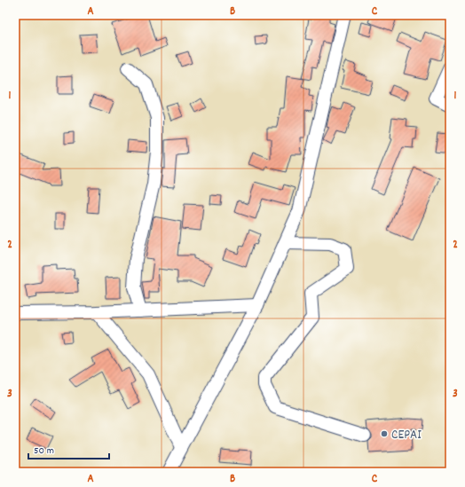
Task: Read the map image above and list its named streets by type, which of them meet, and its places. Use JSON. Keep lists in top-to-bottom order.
{
  "places": ["CEPAI"],
  "scale_bar": "50 m",
  "grid": {
    "columns": ["A", "B", "C"],
    "rows": ["1", "2", "3"]
  }
}
